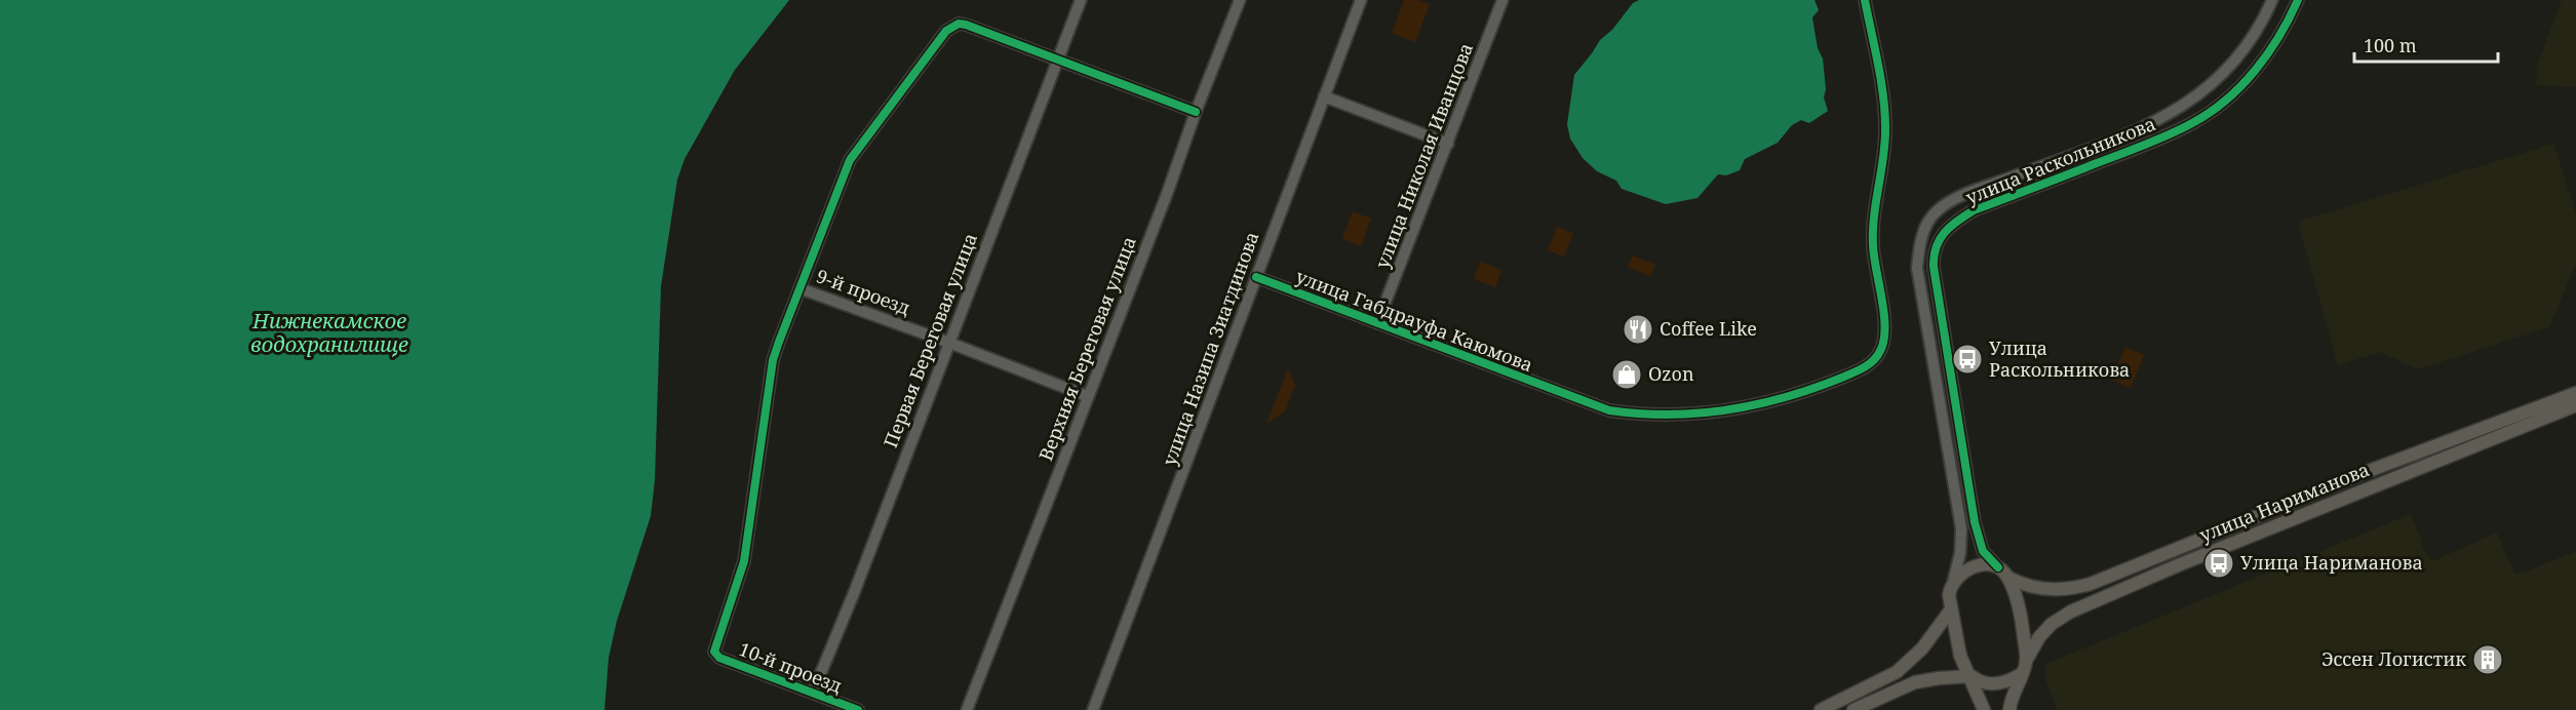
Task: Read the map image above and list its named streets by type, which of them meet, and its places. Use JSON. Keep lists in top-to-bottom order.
{
  "streets": {
    "main road": ["улица Нариманова"],
    "street": [
      "улица Николая Иванцова",
      "улица Раскольникова",
      "9-й проезд",
      "улица Габдрауфа Каюмова",
      "Первая Береговая улица",
      "Верхняя Береговая улица",
      "улица Назипа Зиатдинова",
      "10-й проезд"
    ]
  },
  "crossings": [
    ["улица Николая Иванцова", "улица Габдрауфа Каюмова"],
    ["9-й проезд", "Первая Береговая улица"],
    ["9-й проезд", "Верхняя Береговая улица"],
    ["9-й проезд", "10-й проезд"],
    ["улица Габдрауфа Каюмова", "улица Назипа Зиатдинова"],
    ["Первая Береговая улица", "10-й проезд"]
  ],
  "water": ["Нижнекамское водохранилище"],
  "places": {
    "restaurant": ["Coffee Like"],
    "bus stop": ["Улица Раскольникова", "Улица Нариманова"],
    "shop": ["Ozon"],
    "building": ["Эссен Логистик"]
  },
  "scale_bar": "100 m"
}
